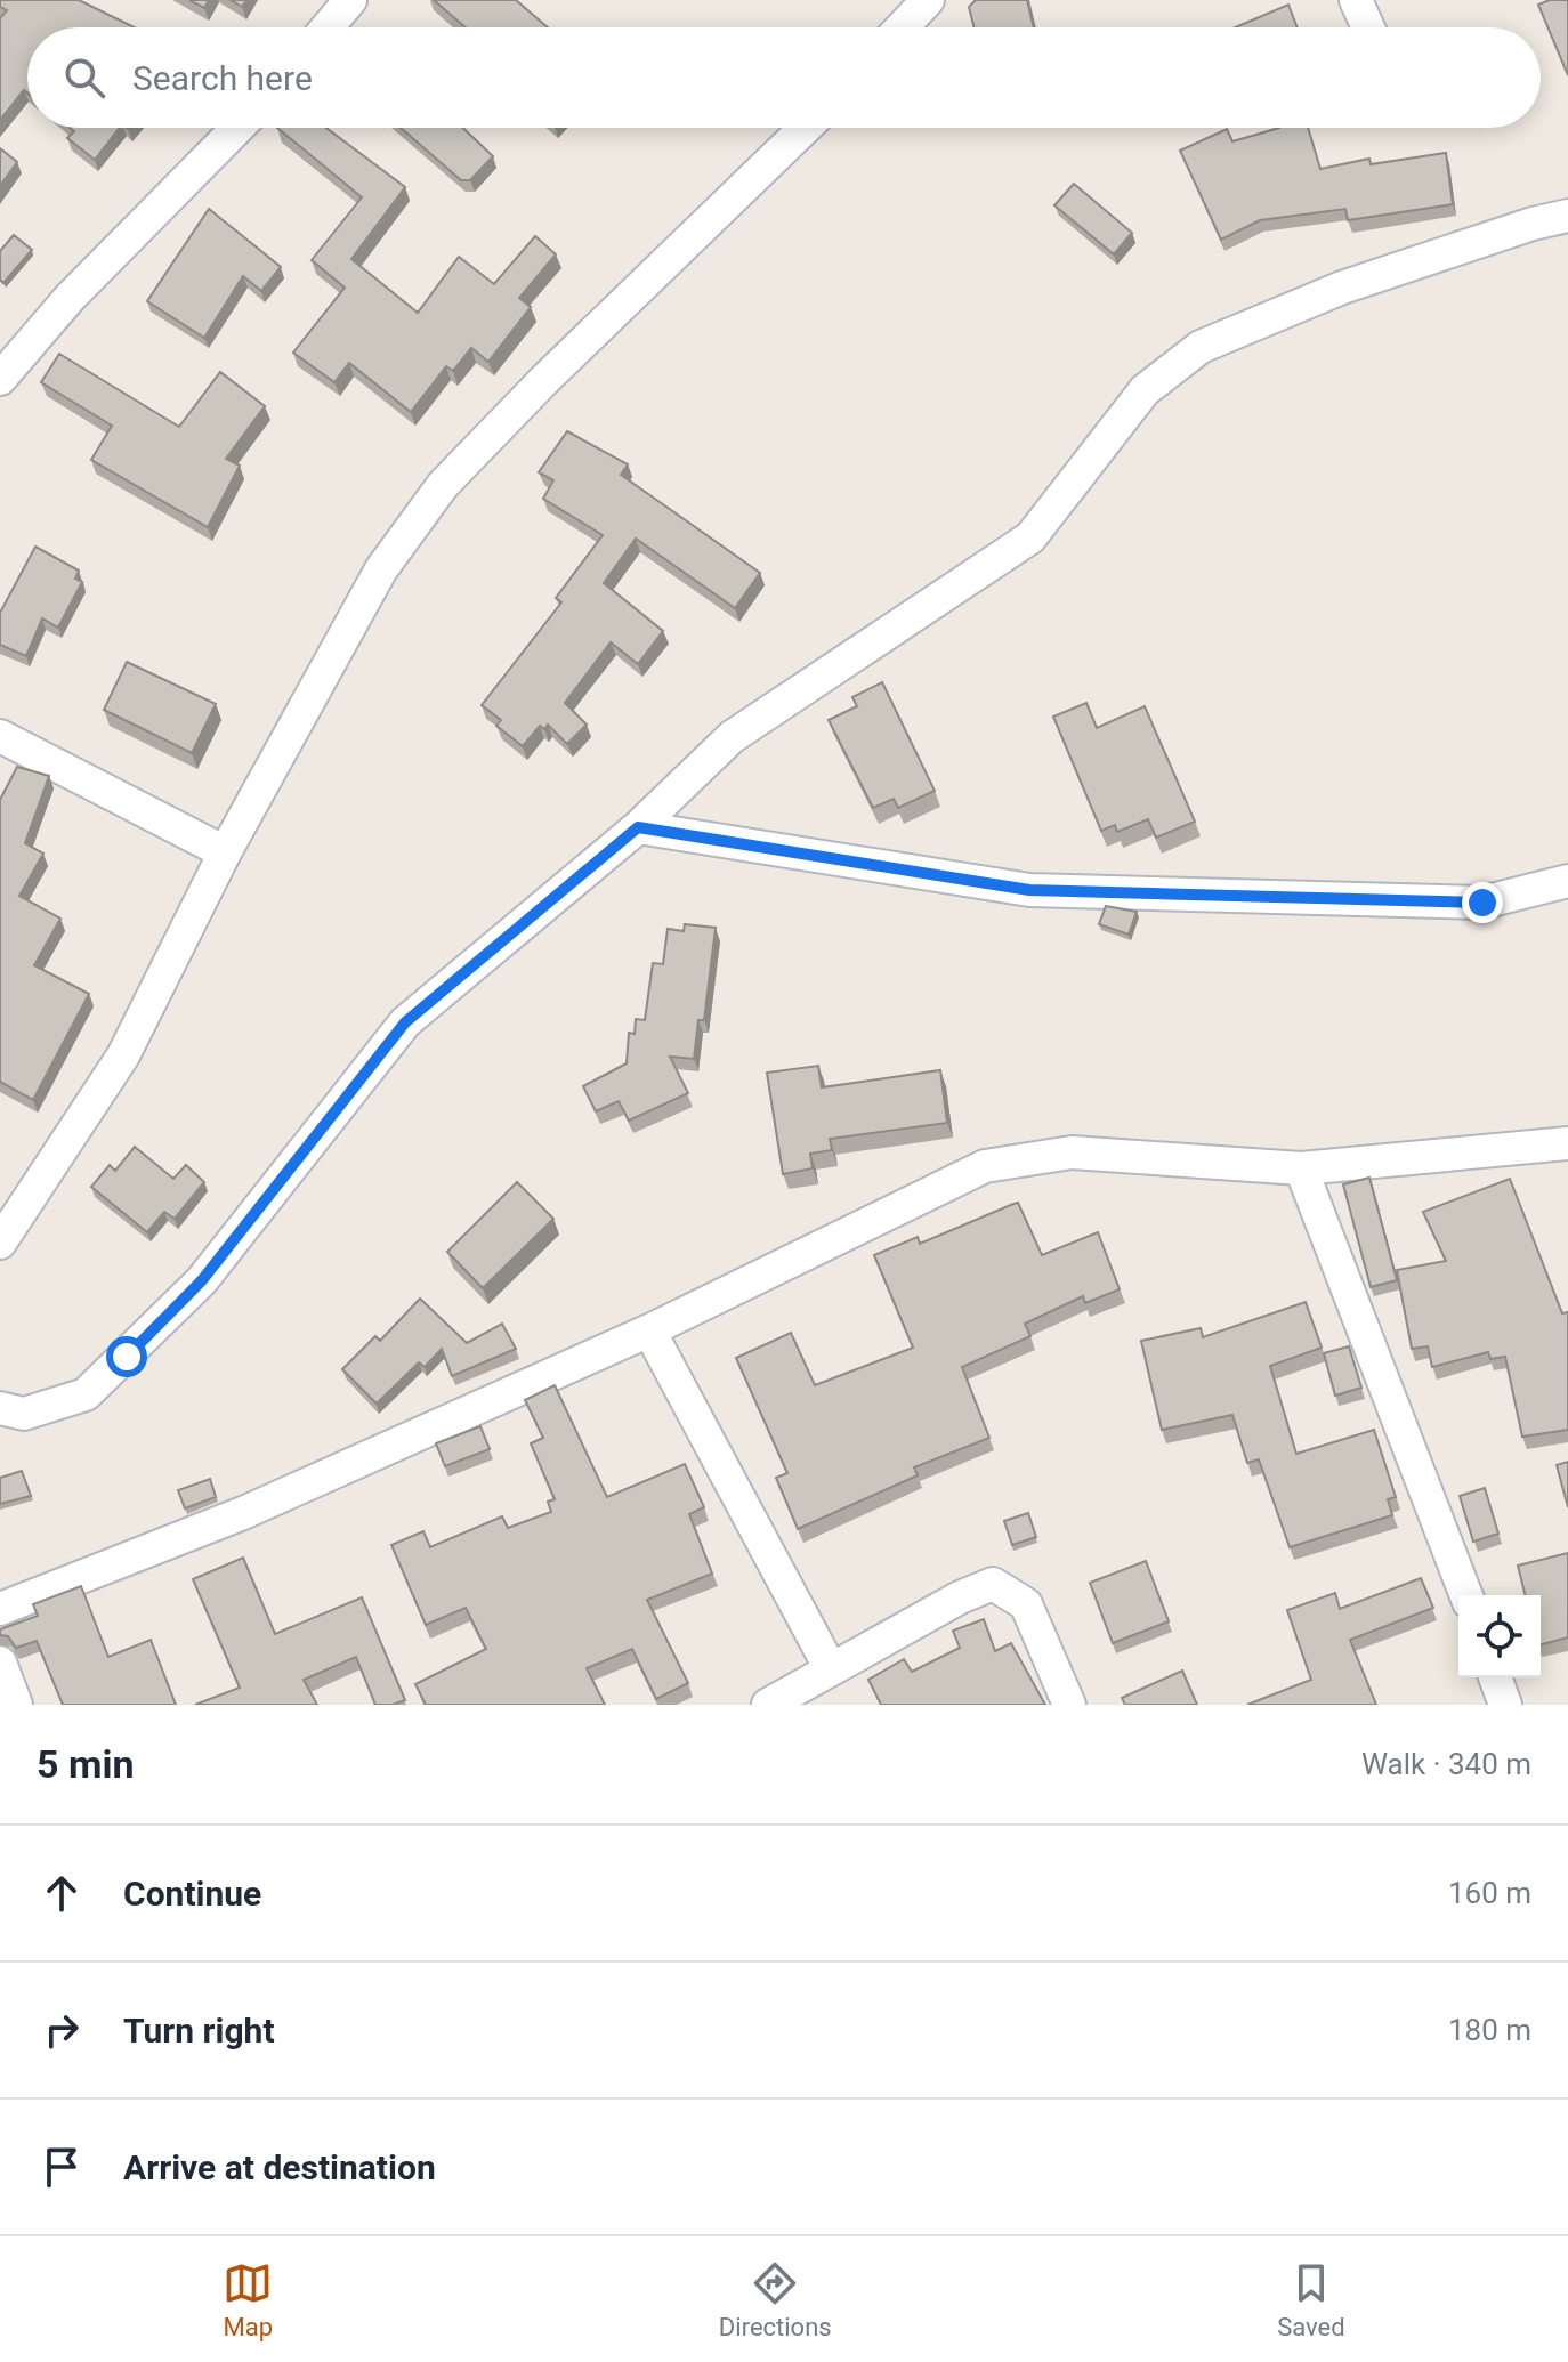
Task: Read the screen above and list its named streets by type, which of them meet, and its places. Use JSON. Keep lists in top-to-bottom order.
{
  "page": {
    "search": "Search here",
    "heading": ["5 min", "Walk · 340 m"],
    "list": [
      ["Continue", "160 m"],
      ["Turn right", "180 m"],
      "Arrive at destination"
    ],
    "nav": ["Map", "Directions", "Saved"]
  }
}
